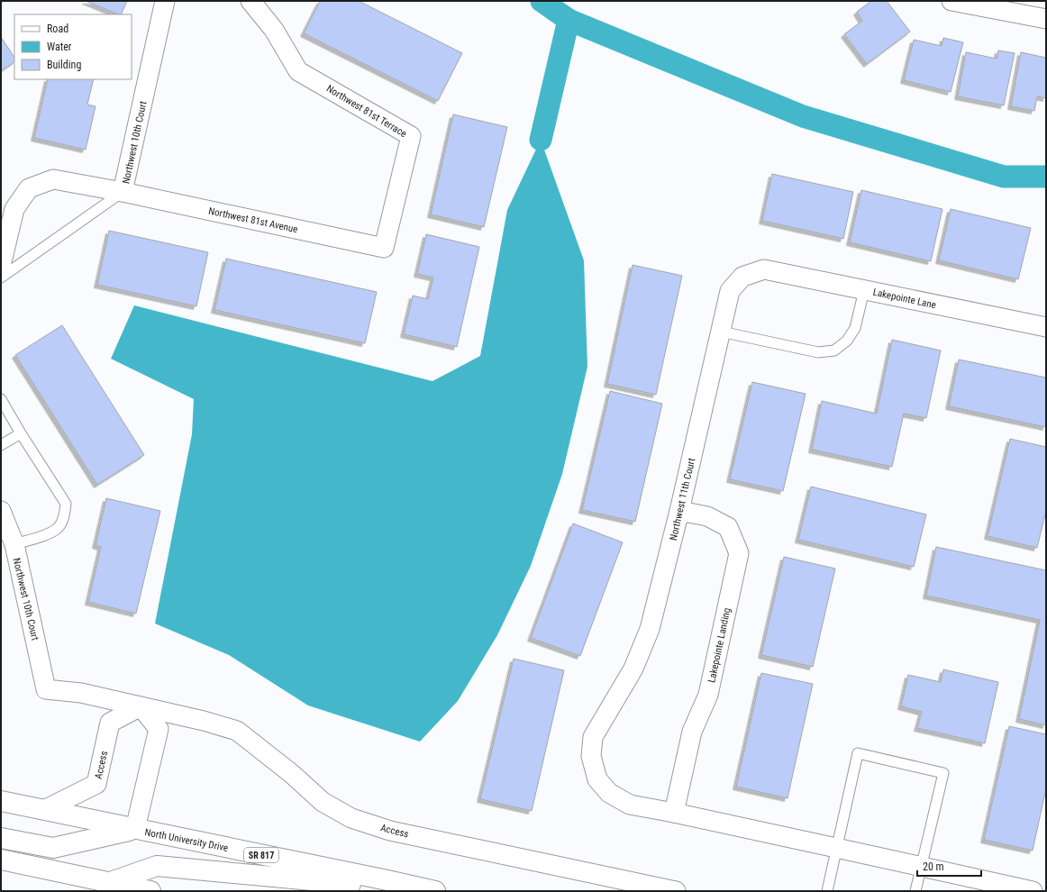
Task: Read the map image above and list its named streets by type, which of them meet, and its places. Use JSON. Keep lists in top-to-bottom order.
{
  "streets": {
    "main road": ["North University Drive", "SR 817"],
    "street": [
      "Northwest 81st Terrace",
      "Northwest 10th Court",
      "Northwest 81st Avenue",
      "Lakepointe Lane",
      "Northwest 11th Court",
      "Lakepointe Landing",
      "Access"
    ]
  },
  "crossings": [
    ["Northwest 81st Terrace", "Northwest 81st Avenue"],
    ["Northwest 10th Court", "Northwest 81st Avenue"],
    ["Northwest 10th Court", "Access"],
    ["Lakepointe Lane", "Northwest 11th Court"],
    ["Northwest 11th Court", "Lakepointe Landing"],
    ["Access", "North University Drive"]
  ],
  "legend": ["Road", "Water", "Building"],
  "scale_bar": "20 m"
}
